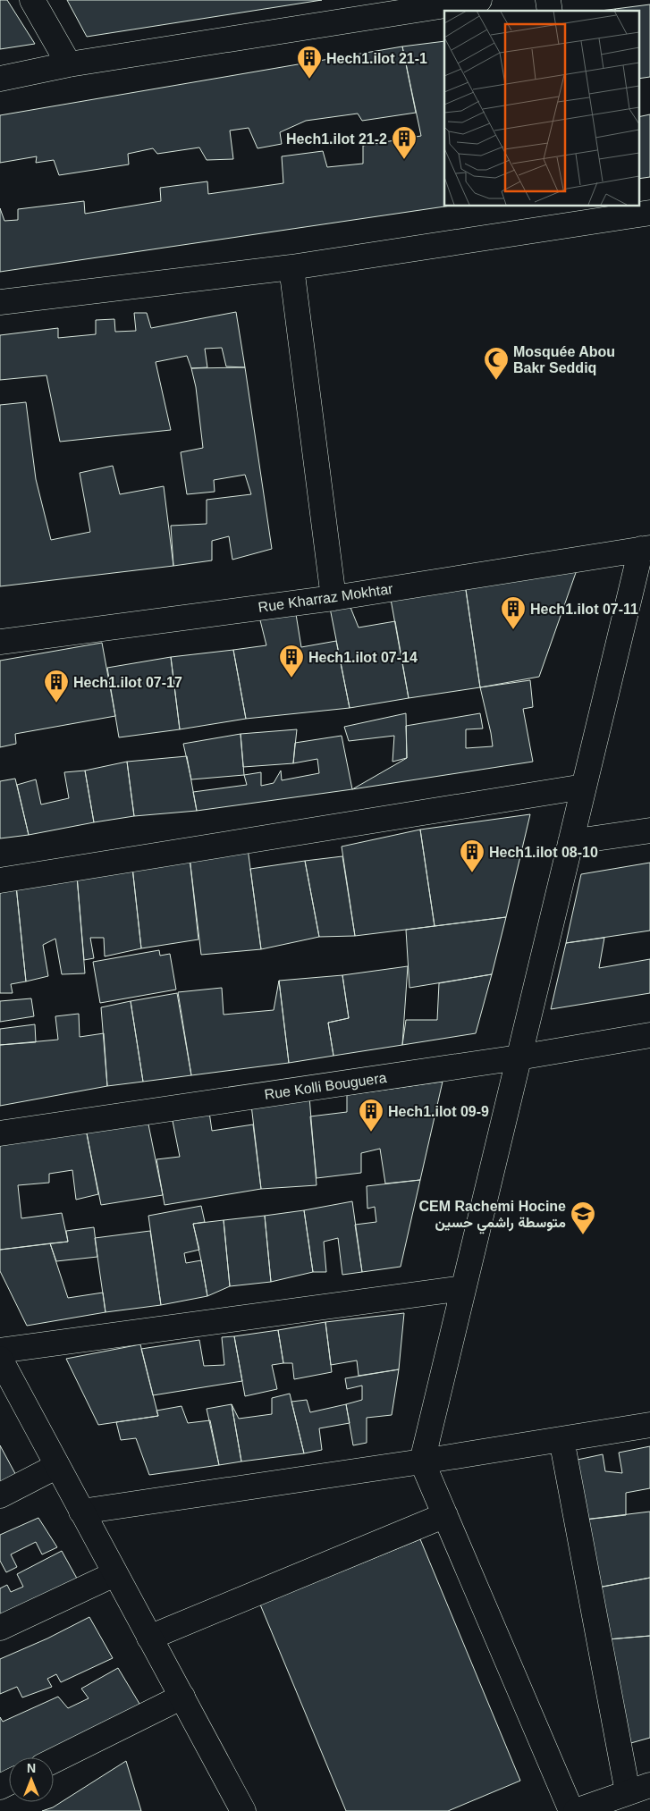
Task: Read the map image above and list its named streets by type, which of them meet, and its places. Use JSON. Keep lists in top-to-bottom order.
{
  "streets": {
    "street": ["Rue Kharraz Mokhtar", "Rue Kolli Bouguera"]
  },
  "places": {
    "building": [
      "Hech1.ilot 21-1",
      "Hech1.ilot 21-2",
      "Hech1.ilot 07-11",
      "Hech1.ilot 07-14",
      "Hech1.ilot 07-17",
      "Hech1.ilot 08-10",
      "Hech1.ilot 09-9"
    ],
    "mosque": ["Mosquée Abou Bakr Seddiq"],
    "school or university": ["CEM Rachemi Hocine متوسطة راشمي حسين"]
  },
  "north": "top"
}
